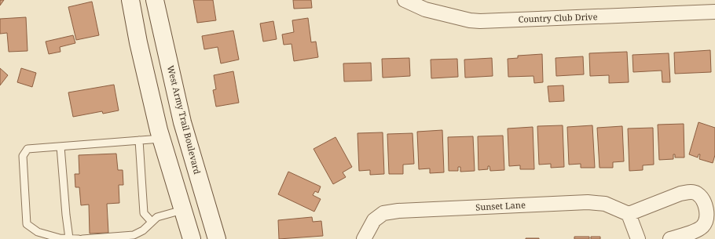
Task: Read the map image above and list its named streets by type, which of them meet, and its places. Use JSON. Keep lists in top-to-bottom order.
{
  "streets": {
    "main road": ["West Army Trail Boulevard"],
    "street": ["Country Club Drive", "Sunset Lane"]
  }
}
